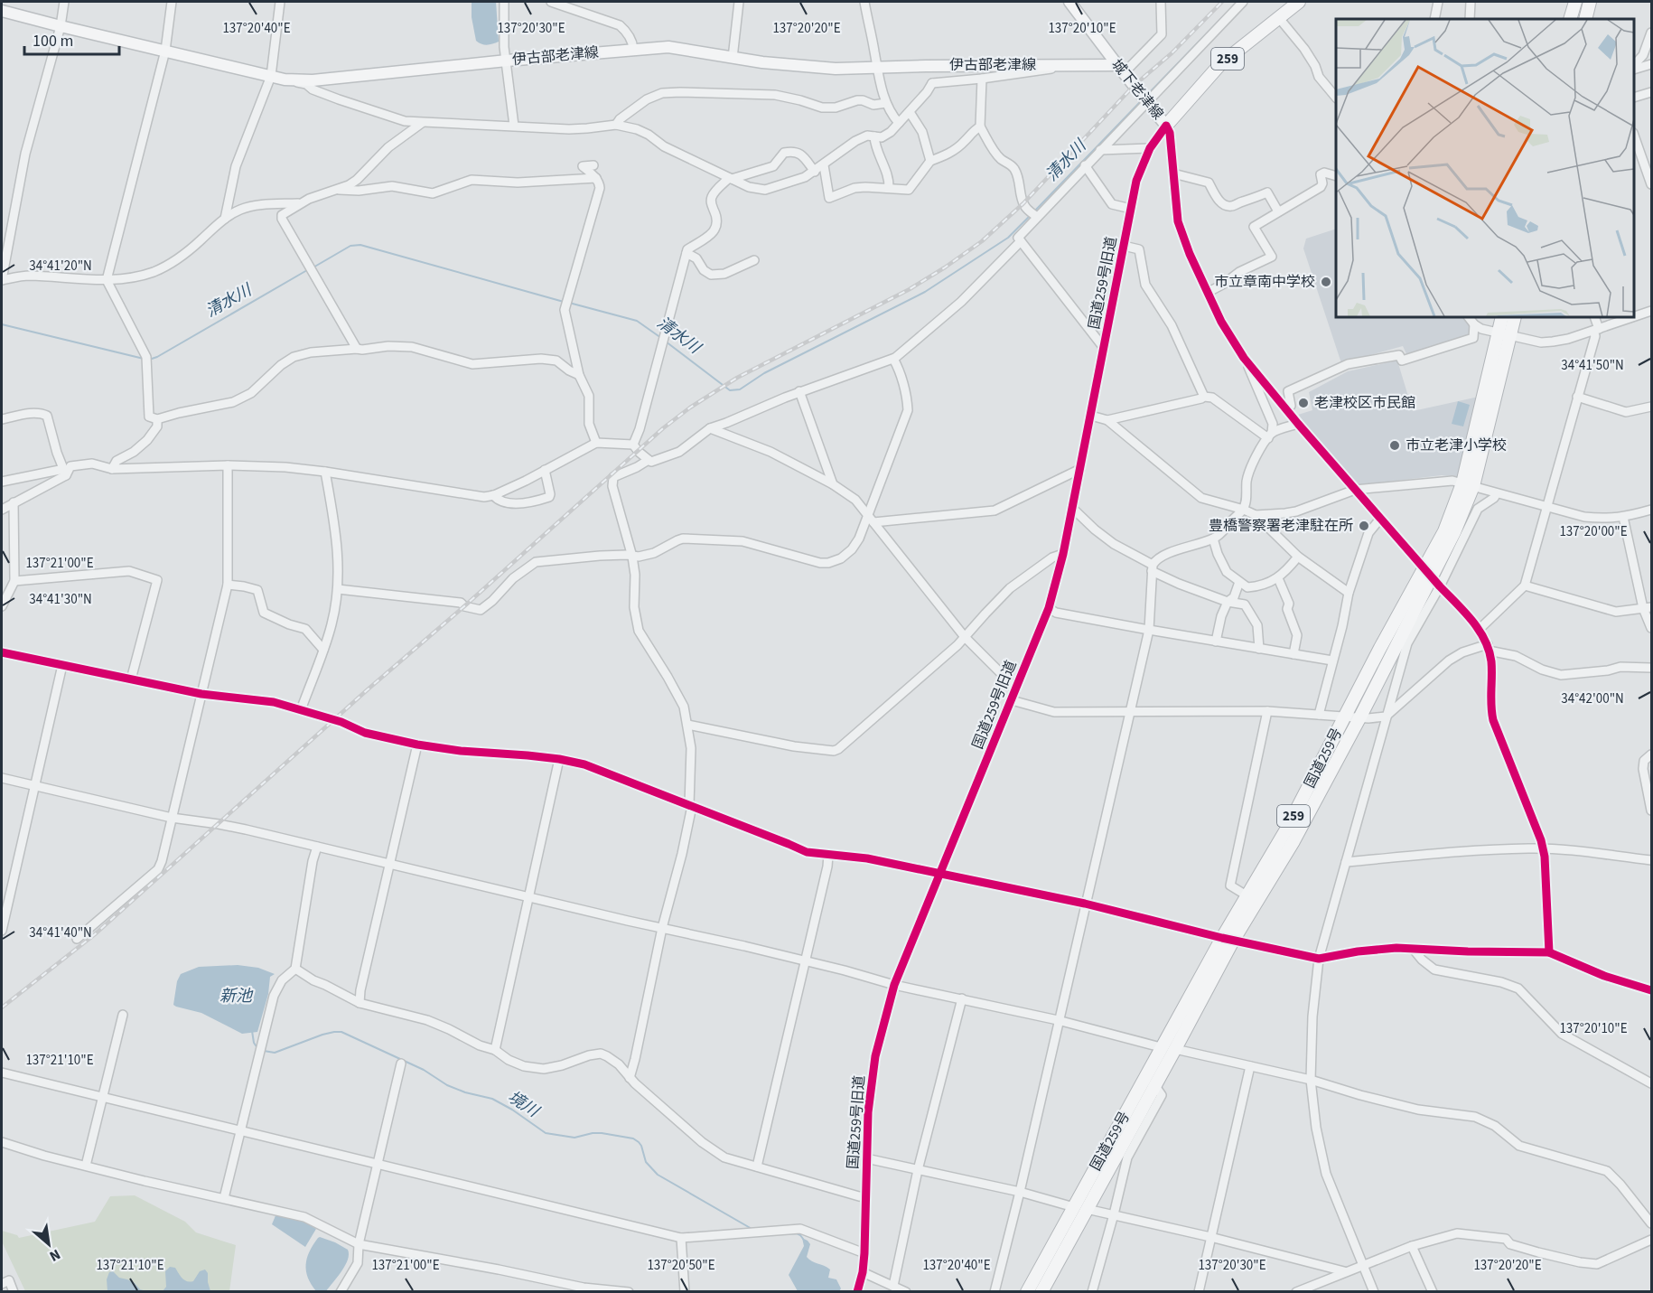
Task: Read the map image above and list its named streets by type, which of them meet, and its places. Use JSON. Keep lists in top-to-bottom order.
{
  "streets": {
    "highway": ["259", "国道259号"],
    "main road": ["伊古部老津線", "城下老津線"],
    "street": ["国道259号旧道"]
  },
  "crossings": [
    ["伊古部老津線", "城下老津線"],
    ["259", "城下老津線"],
    ["259", "国道259号旧道"],
    ["城下老津線", "国道259号旧道"]
  ],
  "water": ["清水川", "新池", "境川"],
  "places": [
    "市立章南中学校",
    "老津校区市民館",
    "市立老津小学校",
    "豊橋警察署老津駐在所"
  ],
  "scale_bar": "100 m",
  "north": "bottom right",
  "coordinates": [
    "137°20'40\"E",
    "137°20'30\"E",
    "137°20'20\"E",
    "137°20'10\"E",
    "34°41'20\"N",
    "34°41'50\"N",
    "137°20'00\"E",
    "137°21'00\"E",
    "34°41'30\"N",
    "34°42'00\"N",
    "34°41'40\"N",
    "137°21'10\"E",
    "137°20'50\"E"
  ]
}
